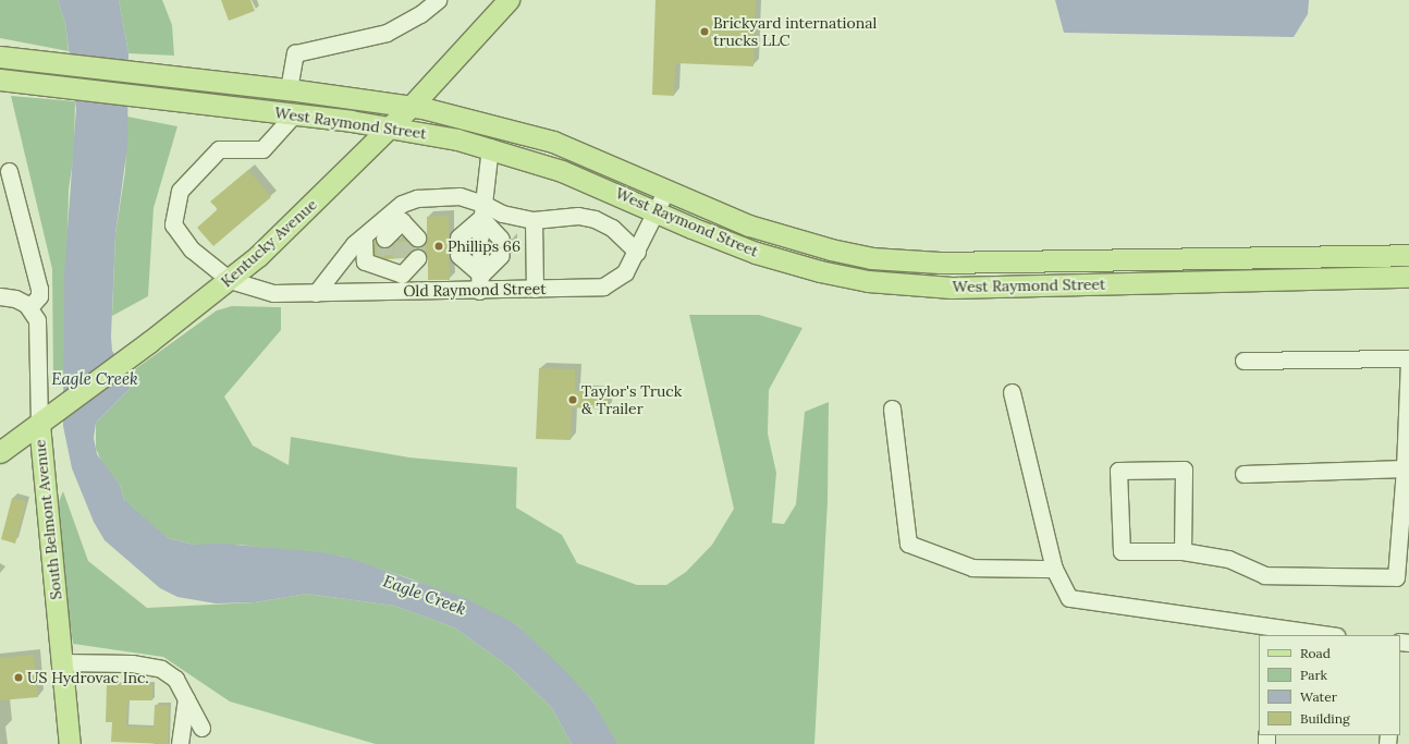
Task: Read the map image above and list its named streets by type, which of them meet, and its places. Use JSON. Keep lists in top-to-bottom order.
{
  "streets": {
    "main road": ["West Raymond Street", "Kentucky Avenue", "South Belmont Avenue"],
    "street": ["Old Raymond Street"]
  },
  "crossings": [
    ["West Raymond Street", "Kentucky Avenue"],
    ["West Raymond Street", "Old Raymond Street"],
    ["Kentucky Avenue", "Old Raymond Street"],
    ["Kentucky Avenue", "South Belmont Avenue"]
  ],
  "water": ["Eagle Creek"],
  "places": [
    "Brickyard international trucks LLC",
    "Phillips 66",
    "Taylor's Truck & Trailer",
    "US Hydrovac Inc."
  ],
  "legend": [
    "Road",
    "Park",
    "Water",
    "Building"
  ]
}
